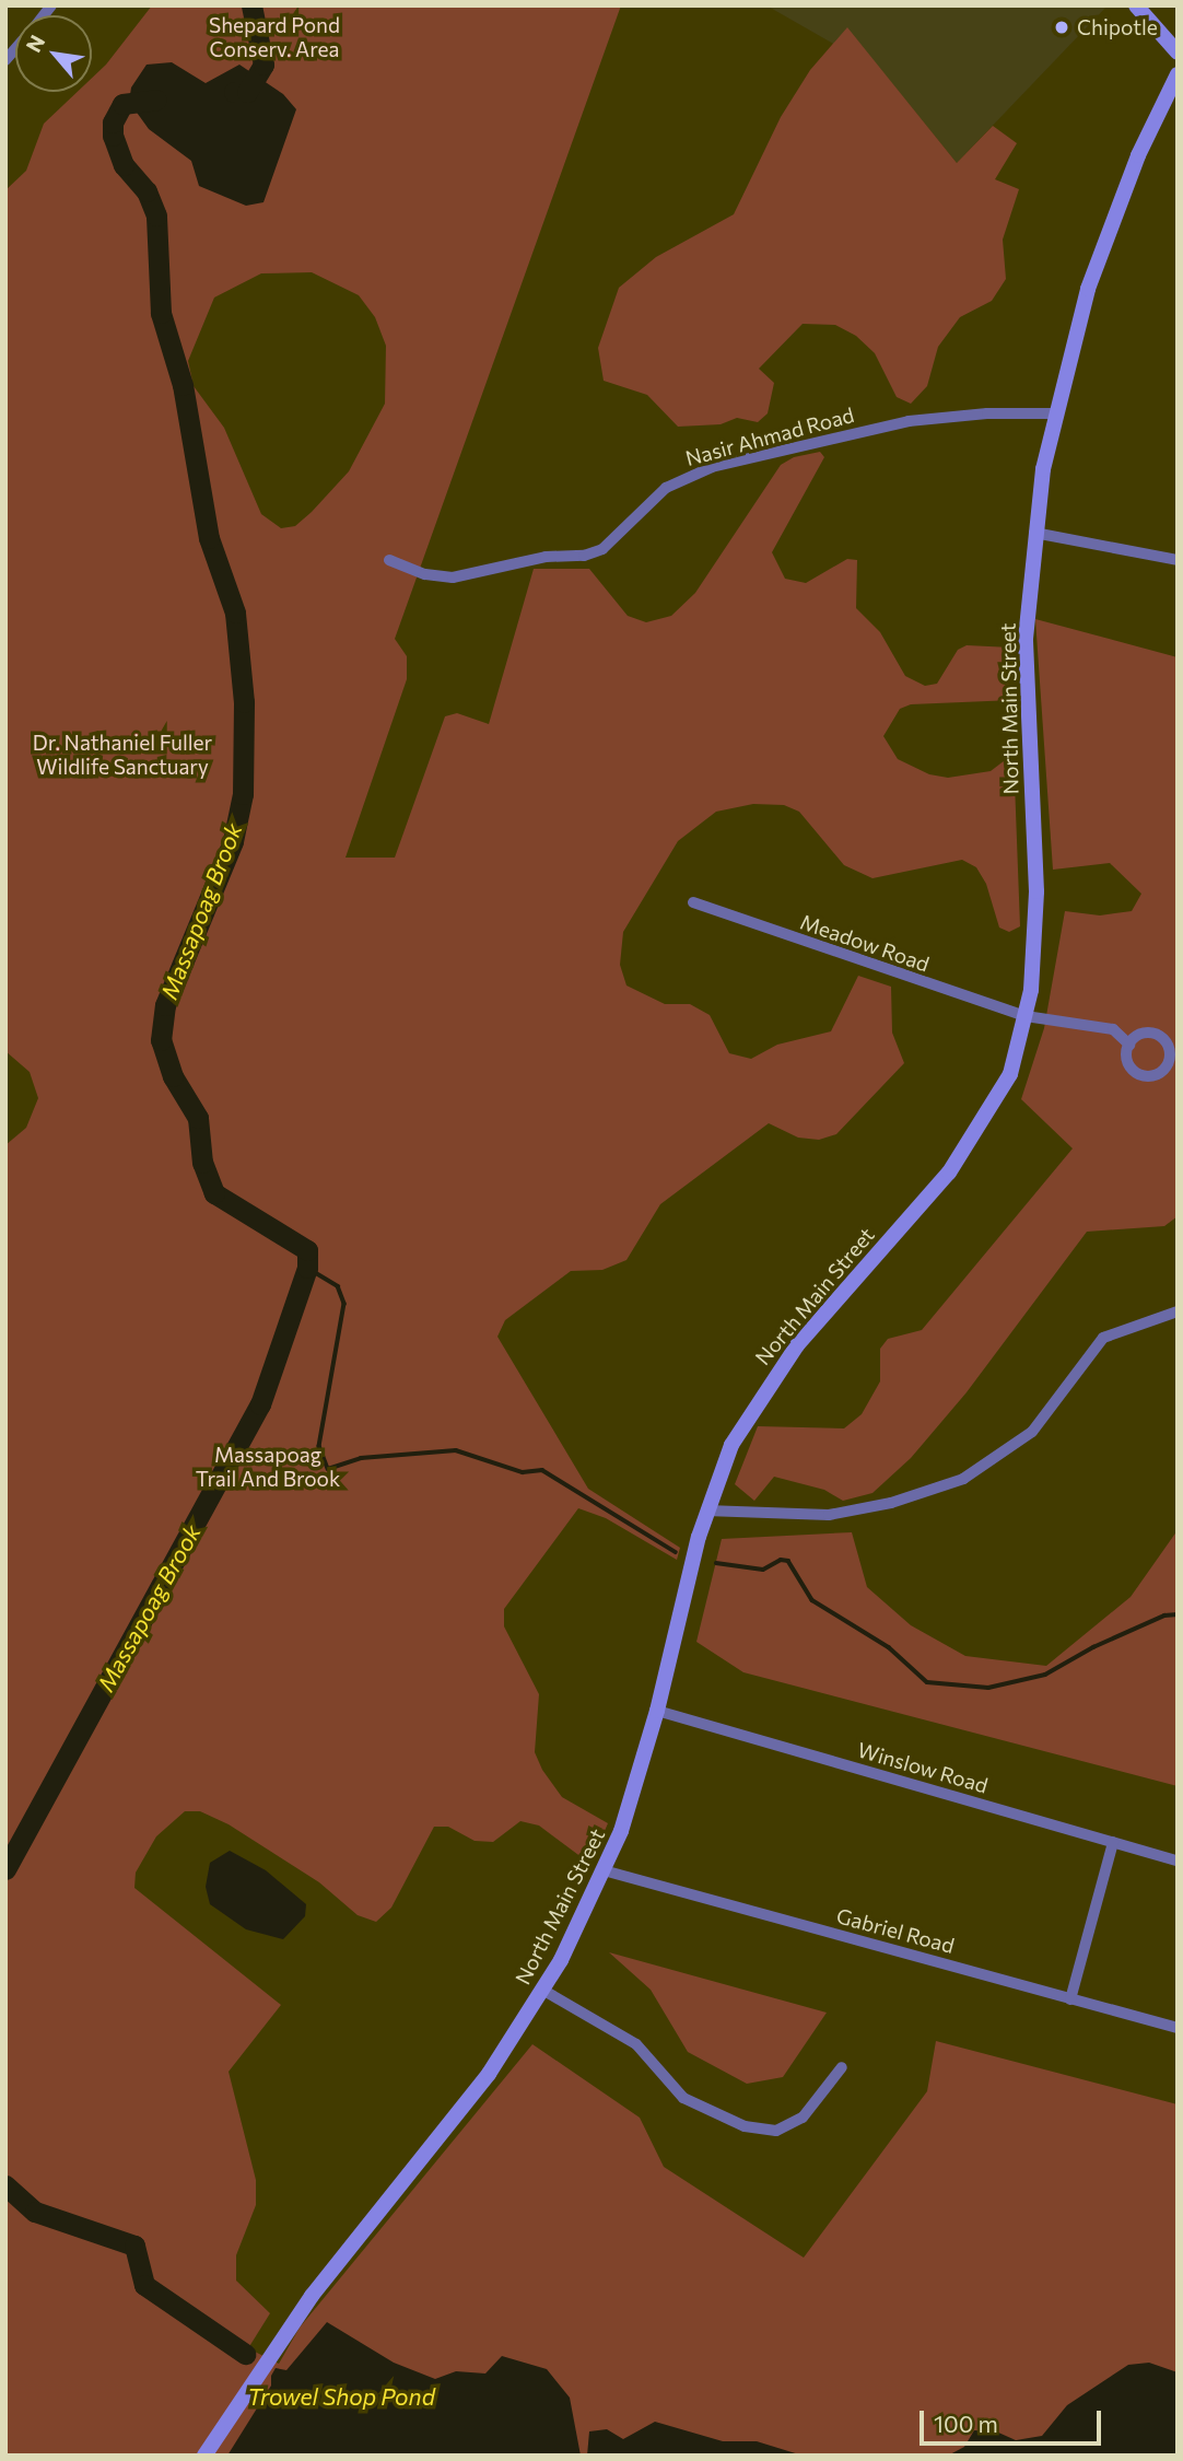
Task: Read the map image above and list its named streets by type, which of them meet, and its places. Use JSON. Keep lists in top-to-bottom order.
{
  "streets": {
    "main road": ["North Main Street"],
    "street": [
      "Nasir Ahmad Road",
      "Meadow Road",
      "Winslow Road",
      "Gabriel Road"
    ]
  },
  "crossings": [
    ["Nasir Ahmad Road", "North Main Street"],
    ["North Main Street", "Meadow Road"],
    ["North Main Street", "Winslow Road"],
    ["North Main Street", "Gabriel Road"]
  ],
  "water": ["Massapoag Brook", "Trowel Shop Pond"],
  "parks": ["Shepard Pond Conserv. Area", "Dr. Nathaniel Fuller Wildlife Sanctuary", "Massapoag Trail And Brook"],
  "places": ["Chipotle"],
  "scale_bar": "100 m",
  "north": "top left"
}
